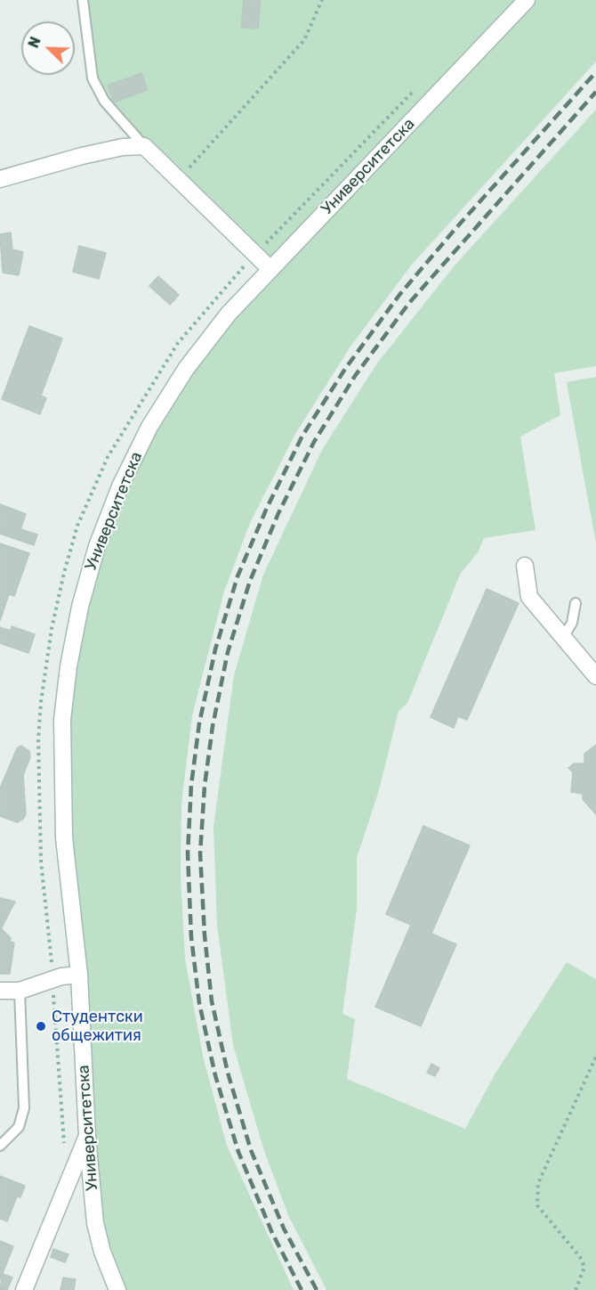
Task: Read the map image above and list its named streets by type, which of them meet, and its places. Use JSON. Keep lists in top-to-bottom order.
{
  "streets": {
    "street": ["Университетска"]
  },
  "places": ["Студентски общежития"],
  "north": "top left"
}
